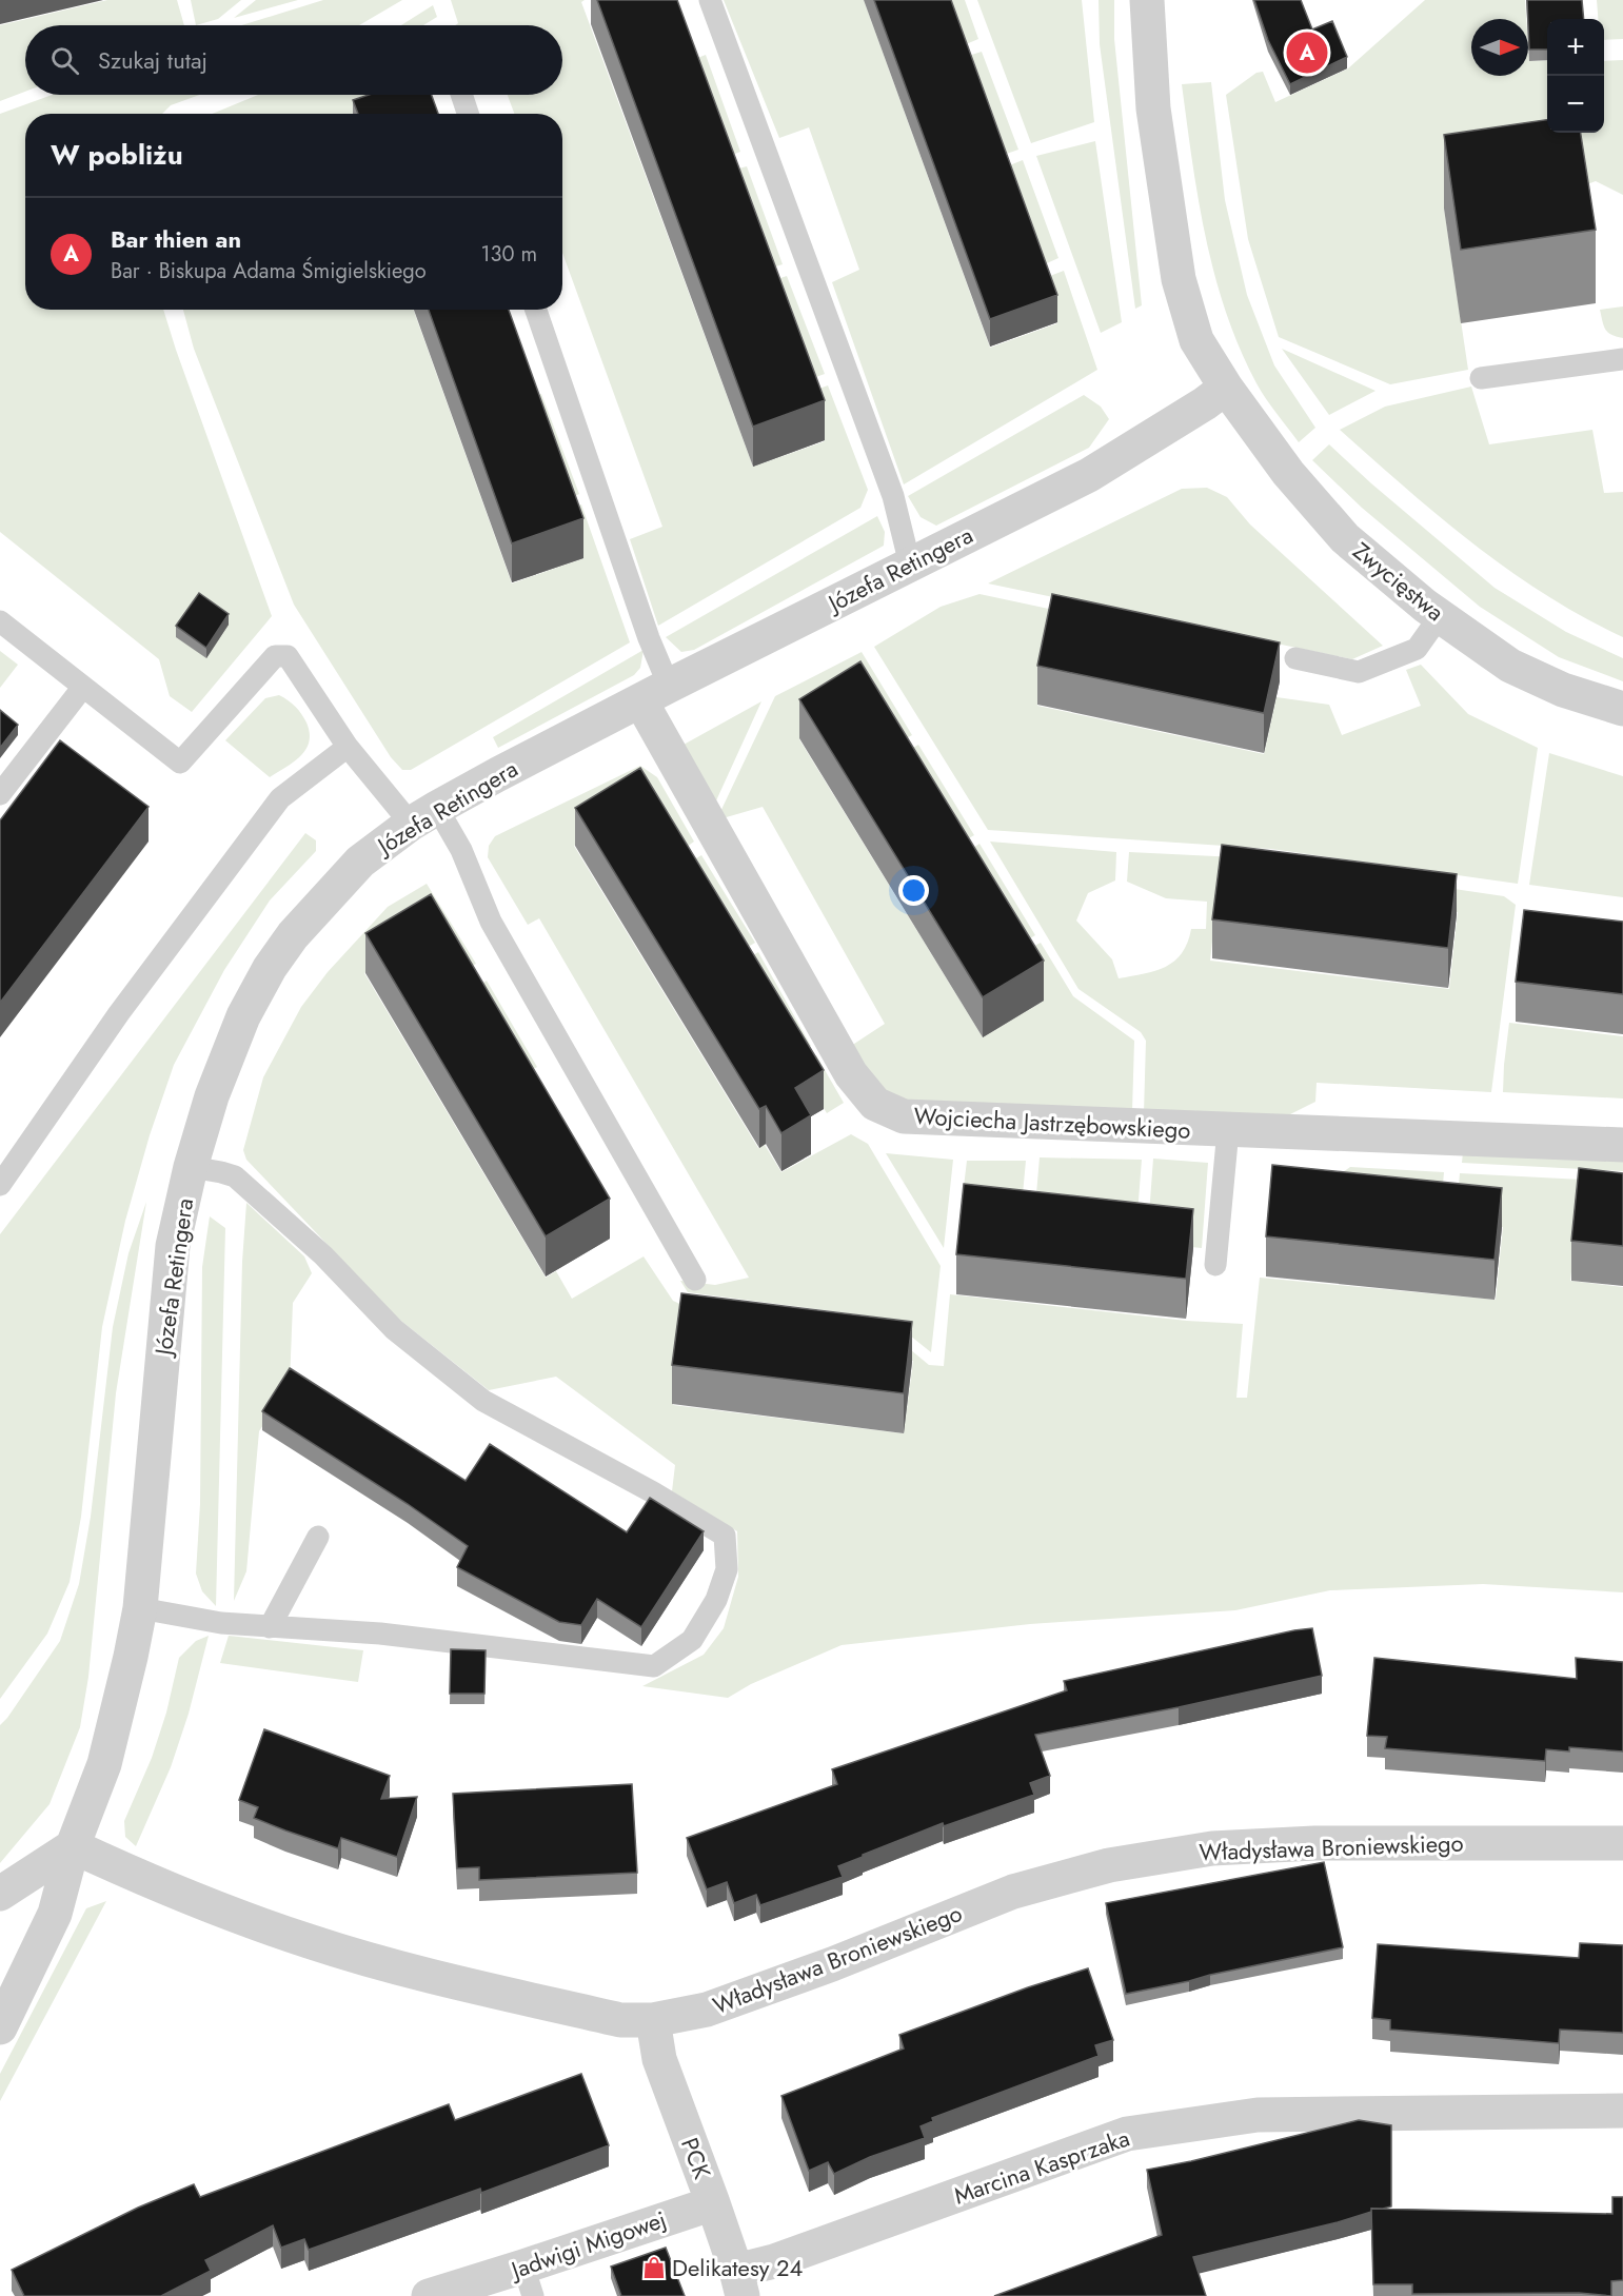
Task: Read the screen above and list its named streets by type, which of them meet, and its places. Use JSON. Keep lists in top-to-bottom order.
{
  "streets": {
    "street": [
      "Józefa Retingera",
      "Zwycięstwa",
      "Wojciecha Jastrzębowskiego",
      "Władysława Broniewskiego",
      "PCK",
      "Marcina Kasprzaka",
      "Jadwigi Migowej"
    ]
  },
  "crossings": [
    ["Józefa Retingera", "Zwycięstwa"],
    ["Józefa Retingera", "Wojciecha Jastrzębowskiego"],
    ["Józefa Retingera", "Władysława Broniewskiego"],
    ["Władysława Broniewskiego", "PCK"],
    ["PCK", "Marcina Kasprzaka"],
    ["PCK", "Jadwigi Migowej"]
  ],
  "places": {
    "shop": ["Delikatesy 24"]
  },
  "north": "right",
  "page": {
    "map_buttons": ["+", "−"],
    "search": "Szukaj tutaj",
    "pins": "A",
    "heading": "W pobliżu",
    "list": [
      {
        "mark": "A",
        "name": "Bar thien an",
        "note": "Bar · Biskupa Adama Śmigielskiego",
        "value": "130 m"
      }
    ]
  }
}
